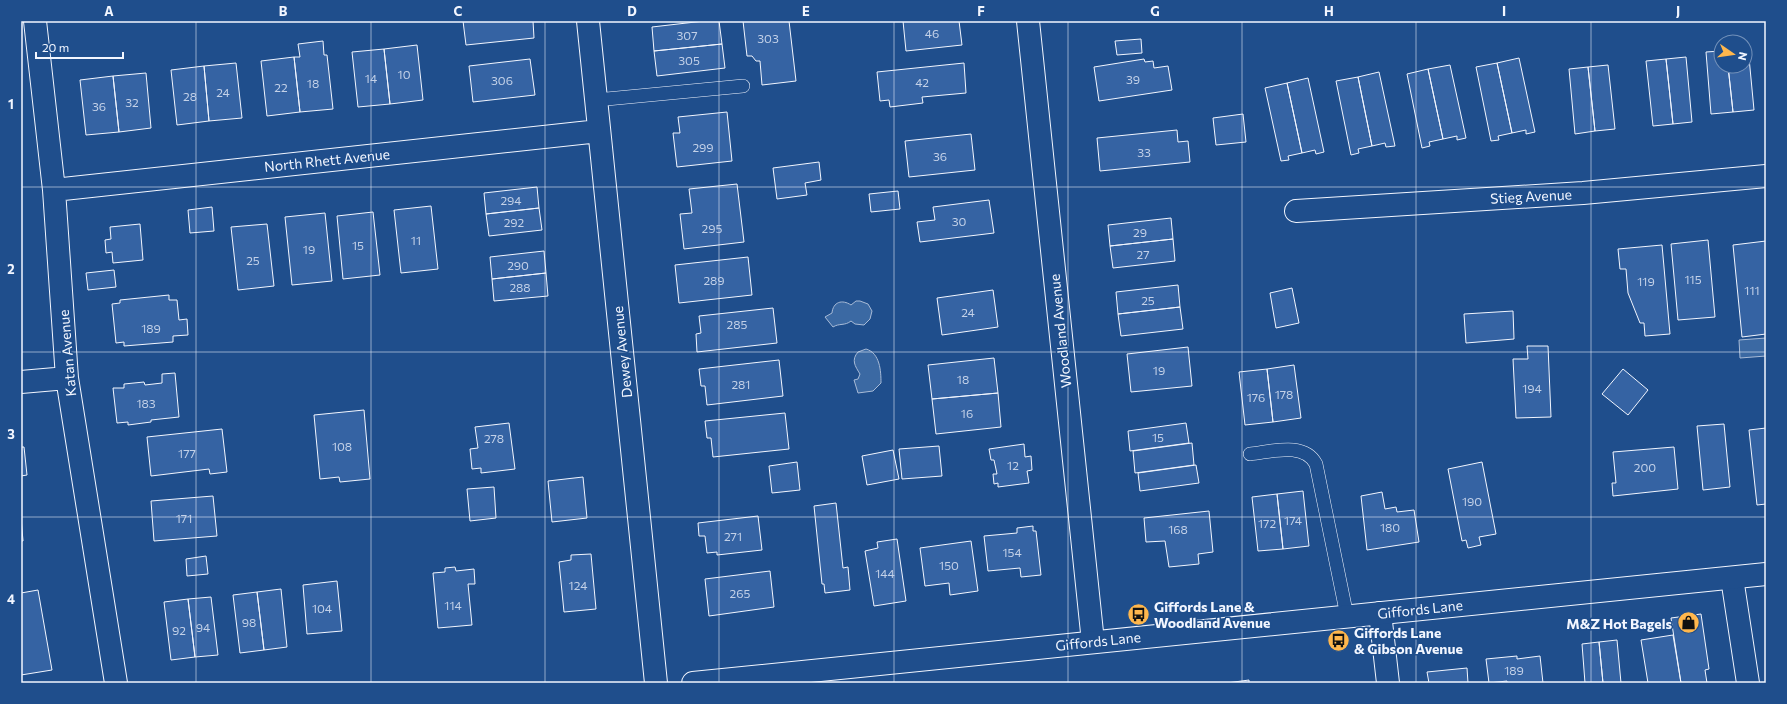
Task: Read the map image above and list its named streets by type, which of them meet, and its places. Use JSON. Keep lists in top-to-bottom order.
{
  "streets": {
    "street": [
      "North Rhett Avenue",
      "Stieg Avenue",
      "Woodland Avenue",
      "Dewey Avenue",
      "Katan Avenue",
      "Giffords Lane"
    ]
  },
  "crossings": [
    ["North Rhett Avenue", "Dewey Avenue"],
    ["North Rhett Avenue", "Katan Avenue"],
    ["Woodland Avenue", "Giffords Lane"]
  ],
  "places": {
    "bus stop": ["Giffords Lane & Woodland Avenue", "Giffords Lane & Gibson Avenue"],
    "shop": ["M&Z Hot Bagels"]
  },
  "house_numbers": [
    "46",
    "307",
    "303",
    "305",
    "10",
    "14",
    "39",
    "306",
    "42",
    "18",
    "22",
    "24",
    "28",
    "32",
    "36",
    "299",
    "33",
    "36",
    "294",
    "30",
    "292",
    "295",
    "29",
    "11",
    "15",
    "19",
    "27",
    "25",
    "290",
    "115",
    "289",
    "119",
    "288",
    "111",
    "25",
    "24",
    "285",
    "189",
    "19",
    "18",
    "281",
    "194",
    "178",
    "176",
    "183",
    "16",
    "15",
    "278",
    "108",
    "177",
    "12",
    "200",
    "190",
    "171",
    "174",
    "172",
    "180",
    "168",
    "271",
    "154",
    "150",
    "144",
    "124",
    "265",
    "114",
    "104",
    "98",
    "94",
    "92",
    "189"
  ],
  "scale_bar": "20 m",
  "north": "right",
  "grid": {
    "columns": [
      "A",
      "B",
      "C",
      "D",
      "E",
      "F",
      "G",
      "H",
      "I",
      "J"
    ],
    "rows": [
      "1",
      "2",
      "3",
      "4"
    ]
  }
}
